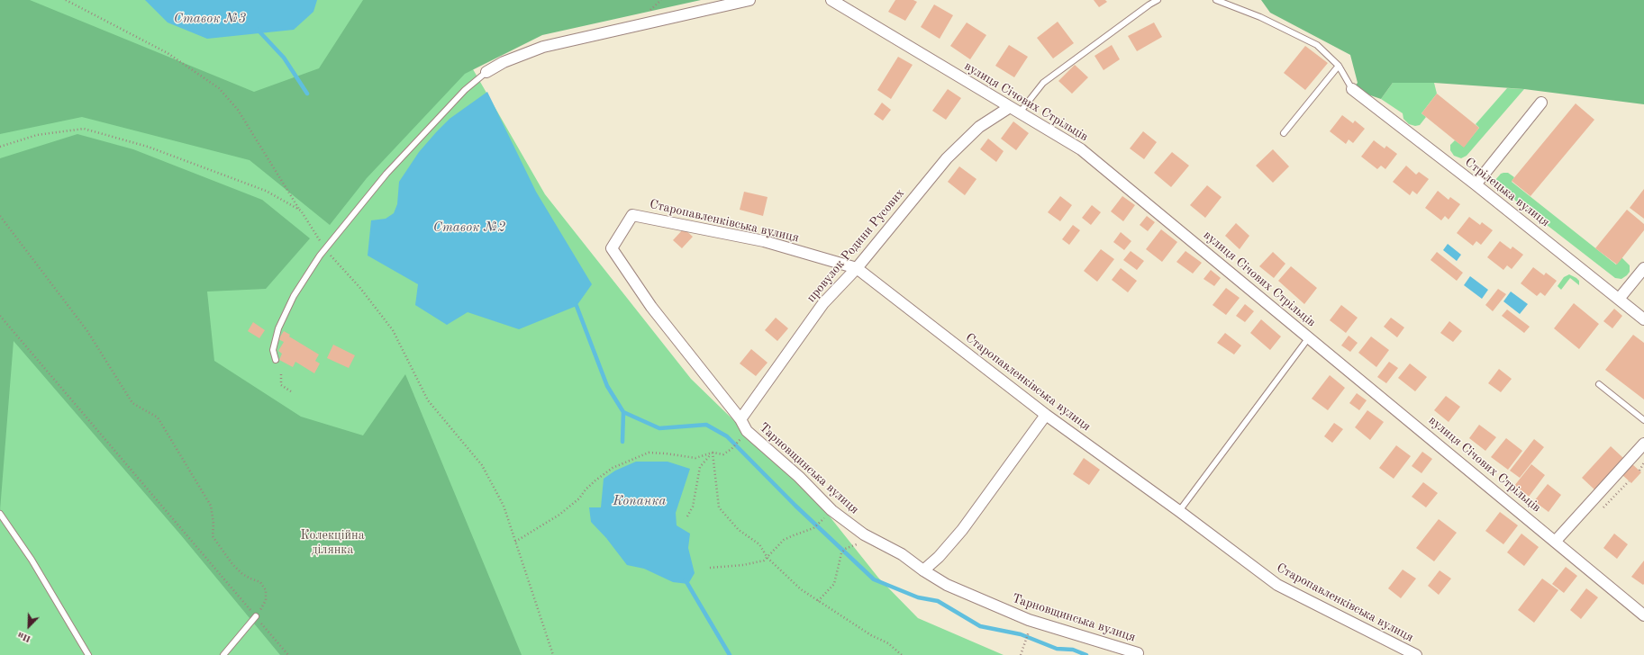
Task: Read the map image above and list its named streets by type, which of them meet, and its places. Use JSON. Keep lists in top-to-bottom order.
{
  "streets": {
    "street": [
      "вулиця Січових Стрільців",
      "Стрілецька вулиця",
      "Старопавленківська вулиця",
      "провулок Родини Русових",
      "Тарновщинська вулиця"
    ]
  },
  "crossings": [
    ["вулиця Січових Стрільців", "провулок Родини Русових"],
    ["Старопавленківська вулиця", "провулок Родини Русових"],
    ["Старопавленківська вулиця", "Тарновщинська вулиця"],
    ["провулок Родини Русових", "Тарновщинська вулиця"]
  ],
  "water": ["Ставок №3", "Ставок №2", "Копанка"],
  "parks": ["Колекційна ділянка"],
  "north": "bottom left"
}
